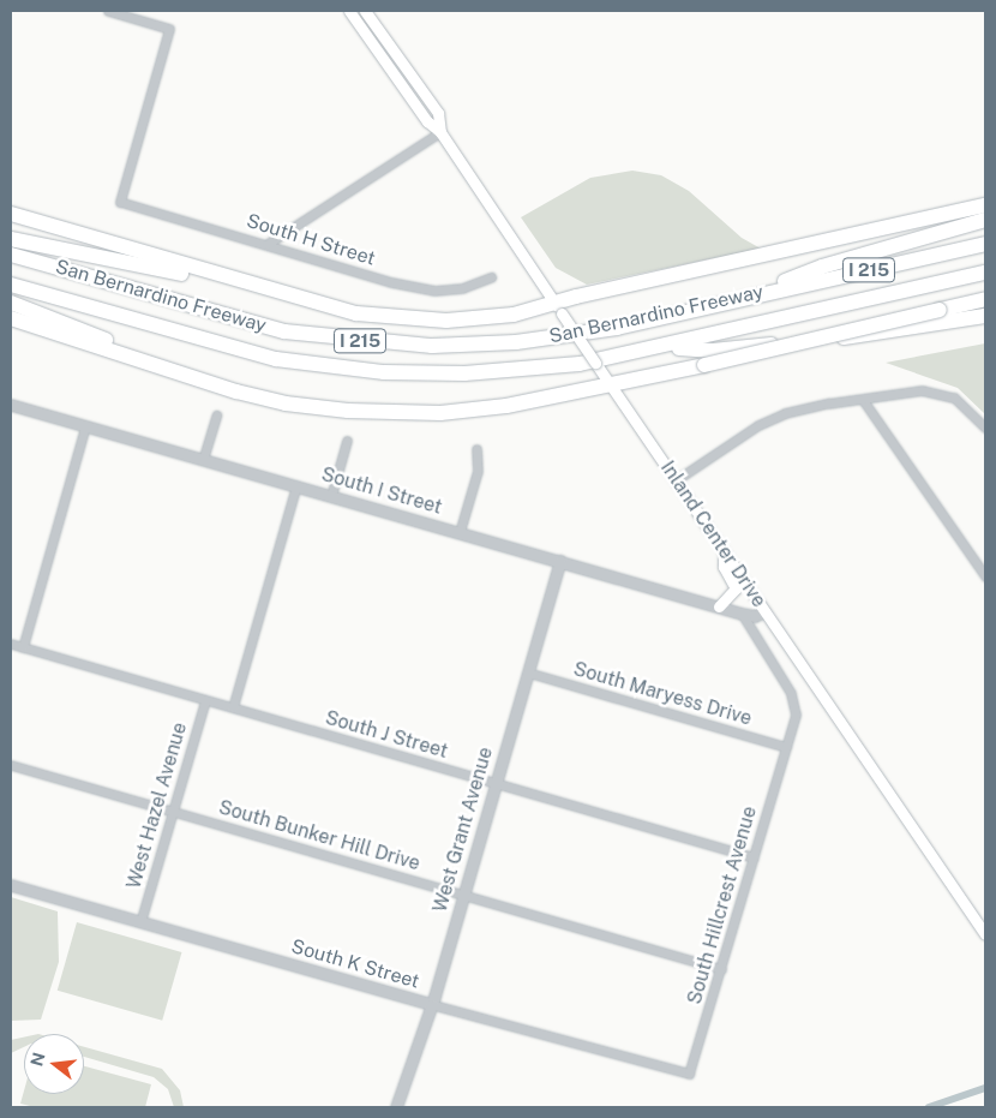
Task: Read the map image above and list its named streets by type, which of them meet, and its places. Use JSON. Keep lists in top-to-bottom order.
{
  "streets": {
    "highway": ["I 215", "San Bernardino Freeway"],
    "main road": ["Inland Center Drive"],
    "street": [
      "South H Street",
      "South I Street",
      "South Maryess Drive",
      "South J Street",
      "West Hazel Avenue",
      "West Grant Avenue",
      "South Bunker Hill Drive",
      "South Hillcrest Avenue",
      "South K Street"
    ]
  },
  "crossings": [
    ["South I Street", "Inland Center Drive"],
    ["South I Street", "West Grant Avenue"],
    ["South Maryess Drive", "West Grant Avenue"],
    ["South Maryess Drive", "South Hillcrest Avenue"],
    ["South J Street", "West Hazel Avenue"],
    ["South J Street", "West Grant Avenue"],
    ["South J Street", "South Hillcrest Avenue"],
    ["West Hazel Avenue", "South Bunker Hill Drive"],
    ["West Hazel Avenue", "South K Street"],
    ["West Grant Avenue", "South Bunker Hill Drive"],
    ["West Grant Avenue", "South K Street"],
    ["South Bunker Hill Drive", "South Hillcrest Avenue"],
    ["South Hillcrest Avenue", "South K Street"]
  ],
  "north": "left"
}
